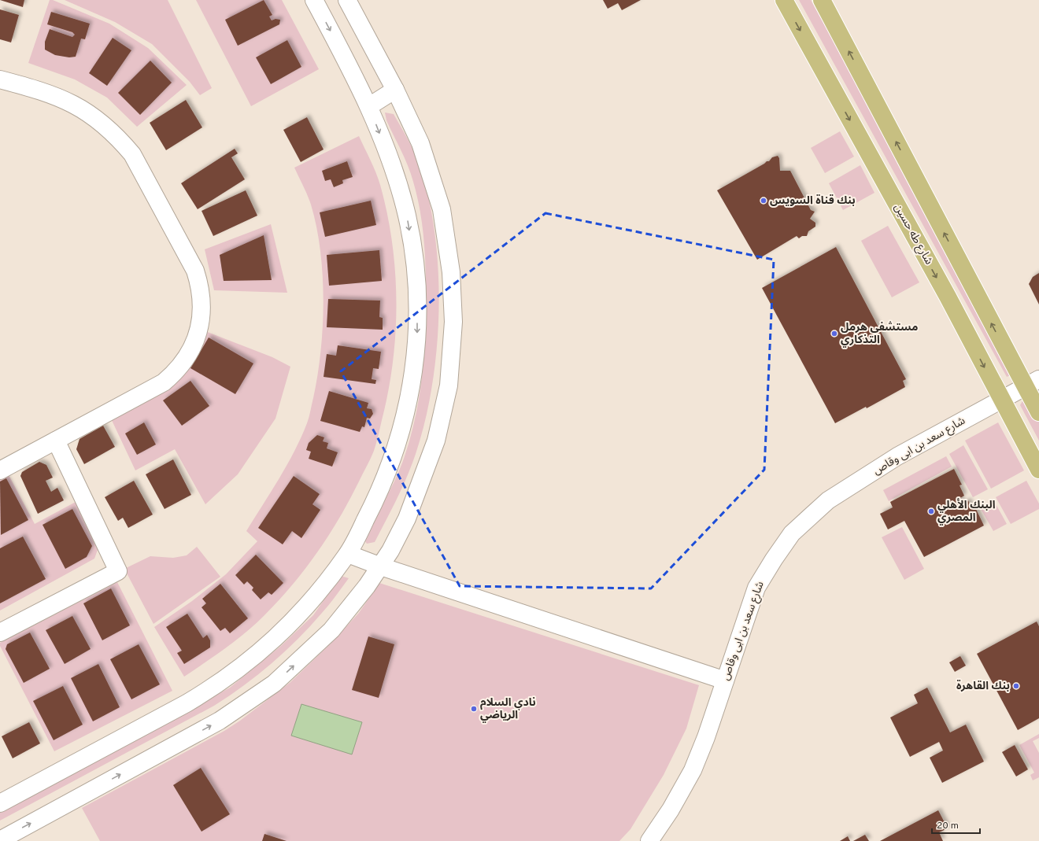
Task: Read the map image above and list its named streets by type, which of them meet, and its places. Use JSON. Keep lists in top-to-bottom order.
{
  "streets": {
    "main road": ["شارع طه حسين"],
    "street": ["شارع سعد بن ابى وقاص"]
  },
  "crossings": [
    ["شارع طه حسين", "شارع سعد بن ابى وقاص"]
  ],
  "places": [
    "بنك قناة السويس",
    "مستشفى هرمل التذكاري",
    "البنك الأهلي المصري",
    "بنك القاهرة",
    "نادي السلام الرياضي"
  ],
  "scale_bar": "20 m"
}
